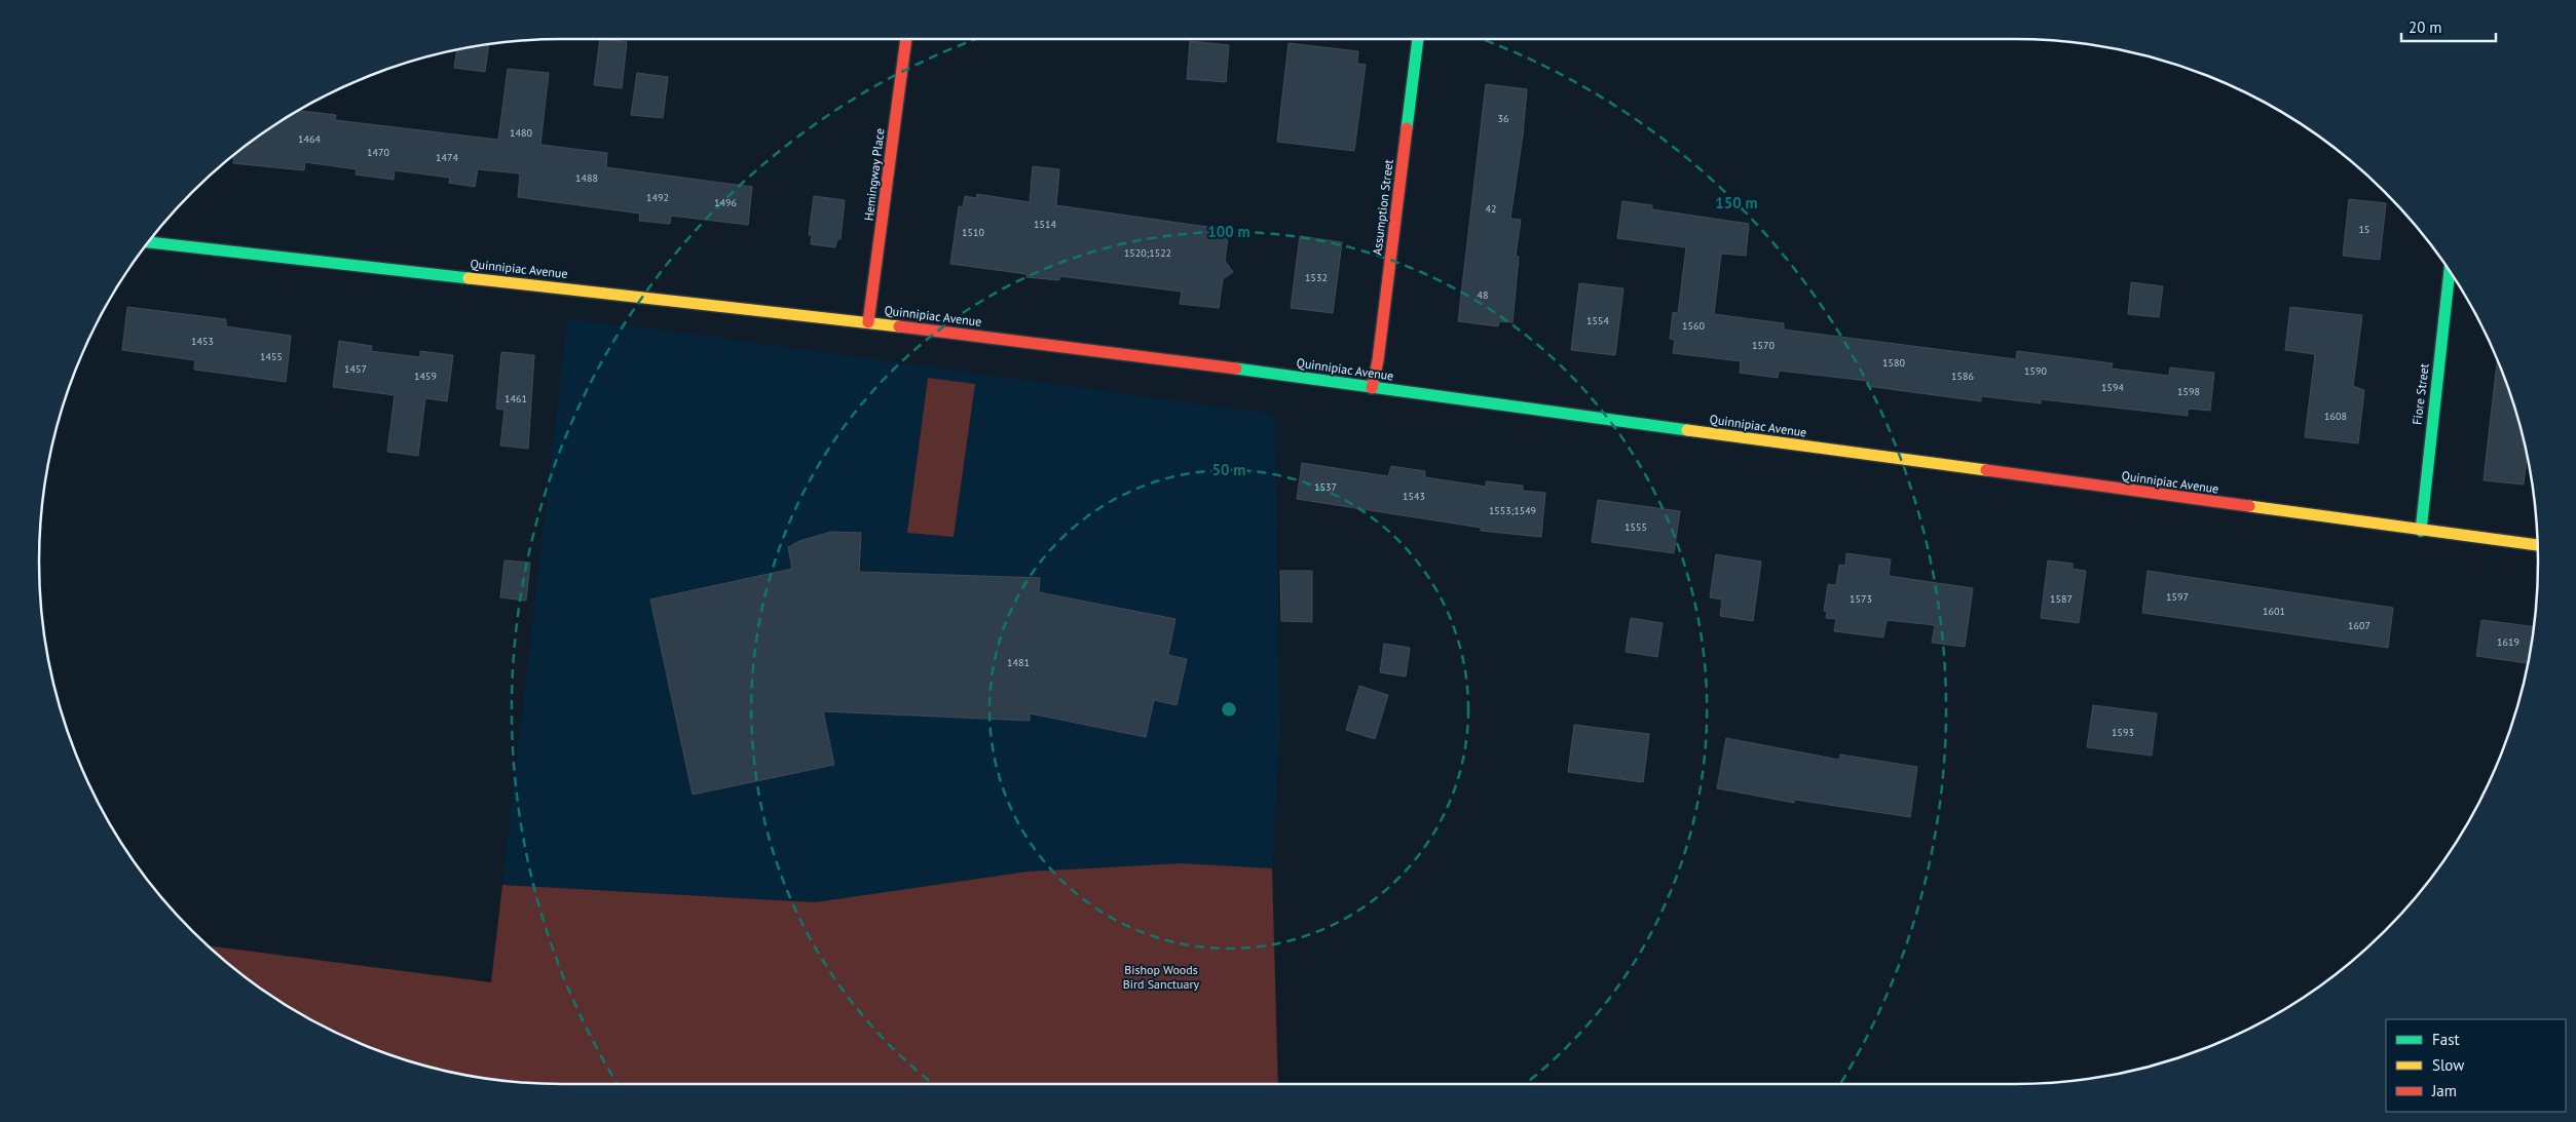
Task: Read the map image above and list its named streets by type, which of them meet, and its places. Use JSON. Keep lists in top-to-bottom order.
{
  "streets": {
    "main road": [
      "Hemingway Place",
      "Assumption Street",
      "Quinnipiac Avenue",
      "Fiore Street"
    ]
  },
  "crossings": [
    ["Hemingway Place", "Quinnipiac Avenue"],
    ["Assumption Street", "Quinnipiac Avenue"],
    ["Quinnipiac Avenue", "Fiore Street"]
  ],
  "parks": ["Bishop Woods Bird Sanctuary"],
  "house_numbers": [
    "36",
    "1480",
    "1464",
    "1470",
    "1474",
    "1488",
    "1492",
    "1496",
    "42",
    "1514",
    "15",
    "1510",
    "1520;1522",
    "1532",
    "48",
    "1554",
    "1560",
    "1453",
    "1570",
    "1455",
    "1580",
    "1457",
    "1590",
    "1459",
    "1586",
    "1594",
    "1598",
    "1461",
    "1608",
    "1537",
    "1543",
    "1553;1549",
    "1555",
    "1597",
    "1573",
    "1587",
    "1601",
    "1607",
    "1619",
    "1481",
    "1593"
  ],
  "legend": ["Fast", "Slow", "Jam"],
  "scale_bar": "20 m",
  "rings": ["150 m", "100 m", "50 m"]
}
